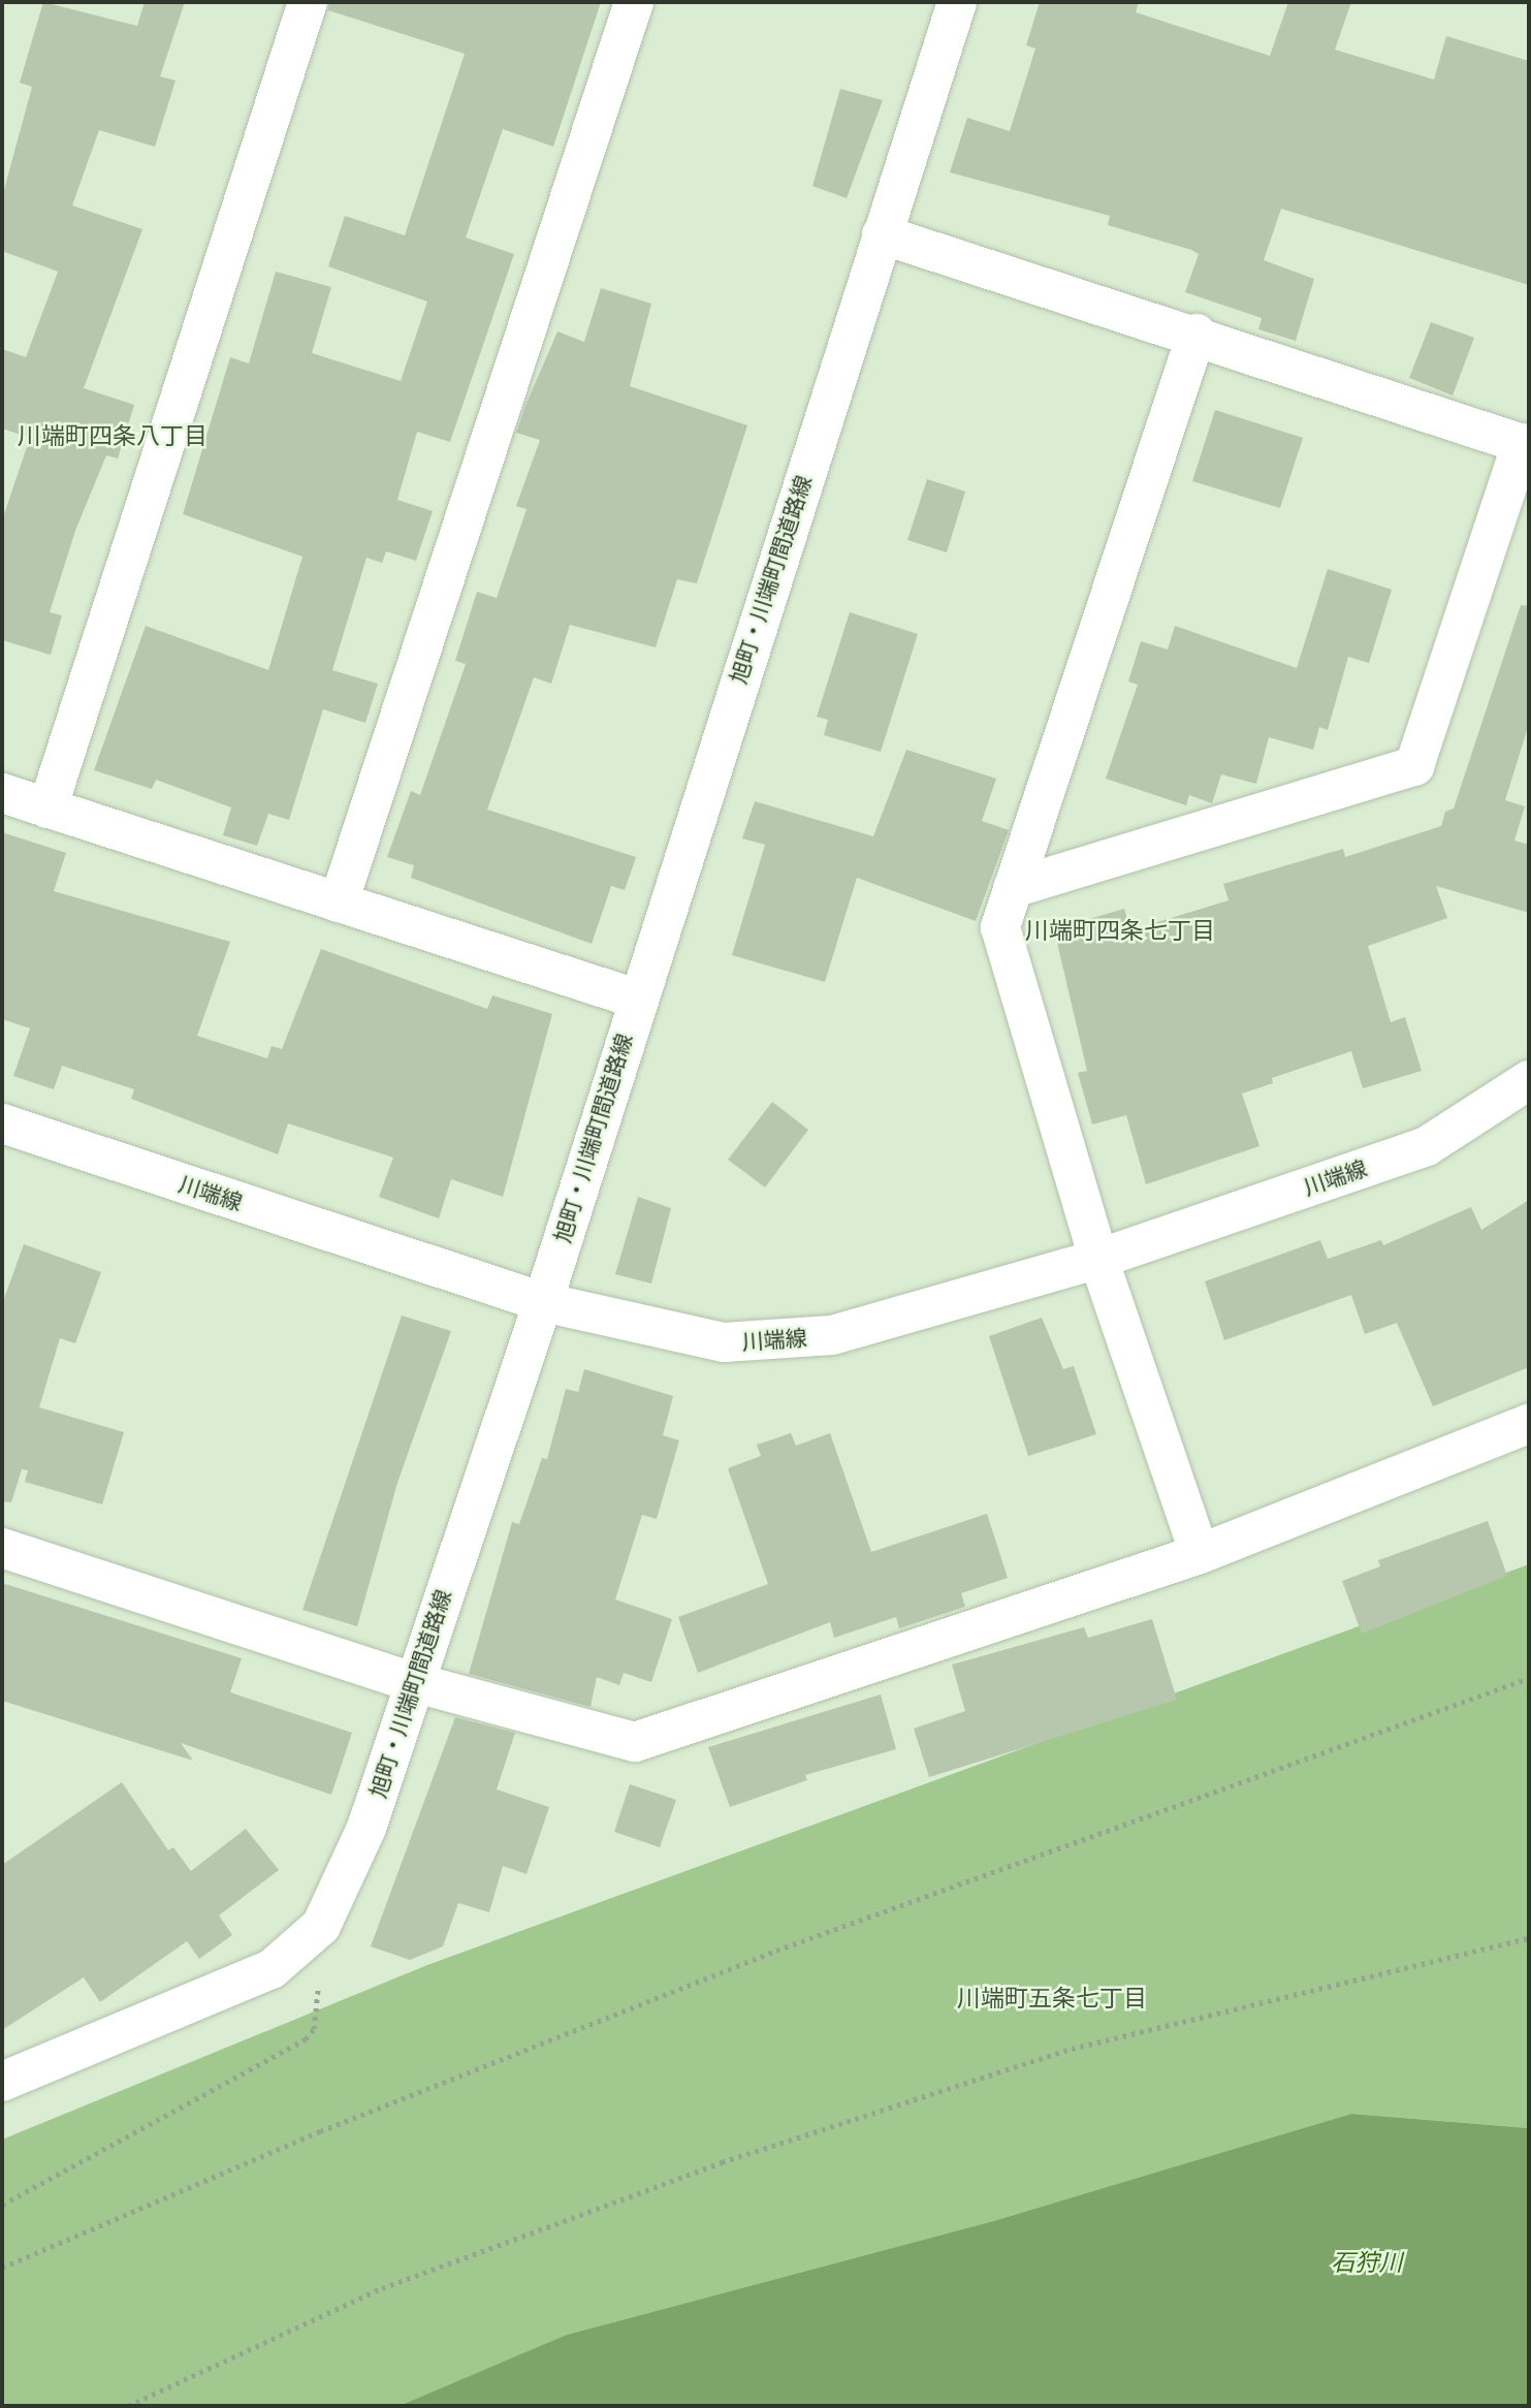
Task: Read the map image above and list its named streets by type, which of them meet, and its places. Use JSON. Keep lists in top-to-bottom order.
{
  "streets": {
    "street": ["旭町・川端町間道路線", "川端線"]
  },
  "crossings": [
    ["旭町・川端町間道路線", "川端線"]
  ],
  "districts": ["川端町四条八丁目", "川端町四条七丁目", "川端町五条七丁目"],
  "water": ["石狩川"]
}
